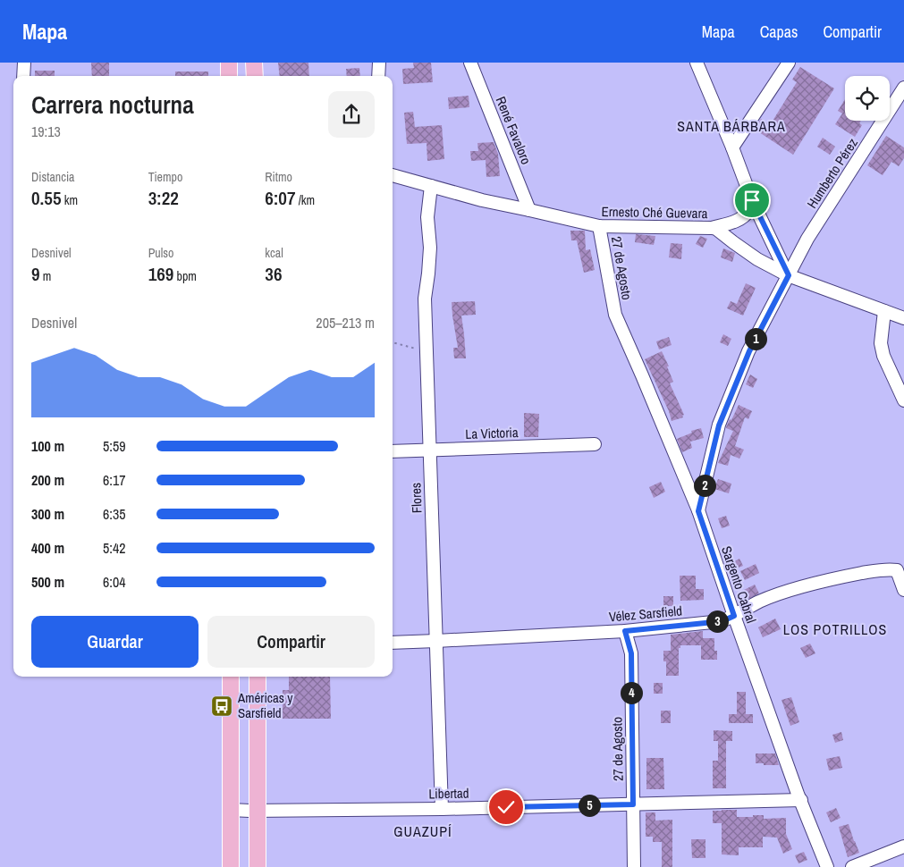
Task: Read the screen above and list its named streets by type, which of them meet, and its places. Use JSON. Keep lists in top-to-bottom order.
{
  "streets": {
    "street": [
      "René Favaloro",
      "Humberto Pérez",
      "Ernesto Ché Guevara",
      "27 de Agosto",
      "La Victoria",
      "Flores",
      "Sargento Cabral",
      "Vélez Sarsfield",
      "Libertad"
    ]
  },
  "crossings": [
    ["René Favaloro", "Ernesto Ché Guevara"],
    ["Humberto Pérez", "Ernesto Ché Guevara"],
    ["Humberto Pérez", "Sargento Cabral"],
    ["Ernesto Ché Guevara", "27 de Agosto"],
    ["Ernesto Ché Guevara", "Flores"],
    ["27 de Agosto", "Sargento Cabral"],
    ["27 de Agosto", "Vélez Sarsfield"],
    ["27 de Agosto", "Libertad"],
    ["La Victoria", "Flores"],
    ["Flores", "Vélez Sarsfield"],
    ["Flores", "Libertad"],
    ["Sargento Cabral", "Vélez Sarsfield"],
    ["Sargento Cabral", "Libertad"]
  ],
  "districts": ["SANTA BÁRBARA", "LOS POTRILLOS", "GUAZUPÍ"],
  "places": {
    "bus stop": ["Américas y Sarsfield"]
  },
  "page": {
    "header": "Mapa",
    "nav": ["Mapa", "Capas", "Compartir"],
    "heading": ["Carrera nocturna", "19:13"],
    "stats": [
      ["Distancia", "0.55 km"],
      ["Tiempo", "3:22"],
      ["Ritmo", "6:07 /km"],
      ["Desnivel", "9 m"],
      ["Pulso", "169 bpm"],
      ["kcal", "36"]
    ],
    "chart": ["Desnivel", "205–213 m"],
    "pins": [
      "1",
      "2",
      "3",
      "4",
      "5"
    ],
    "list": [
      {
        "name": "100 m",
        "note": "5:59"
      },
      {
        "name": "200 m",
        "note": "6:17"
      },
      {
        "name": "300 m",
        "note": "6:35"
      },
      {
        "name": "400 m",
        "note": "5:42"
      },
      {
        "name": "500 m",
        "note": "6:04"
      }
    ],
    "buttons": ["Guardar", "Compartir"]
  }
}
